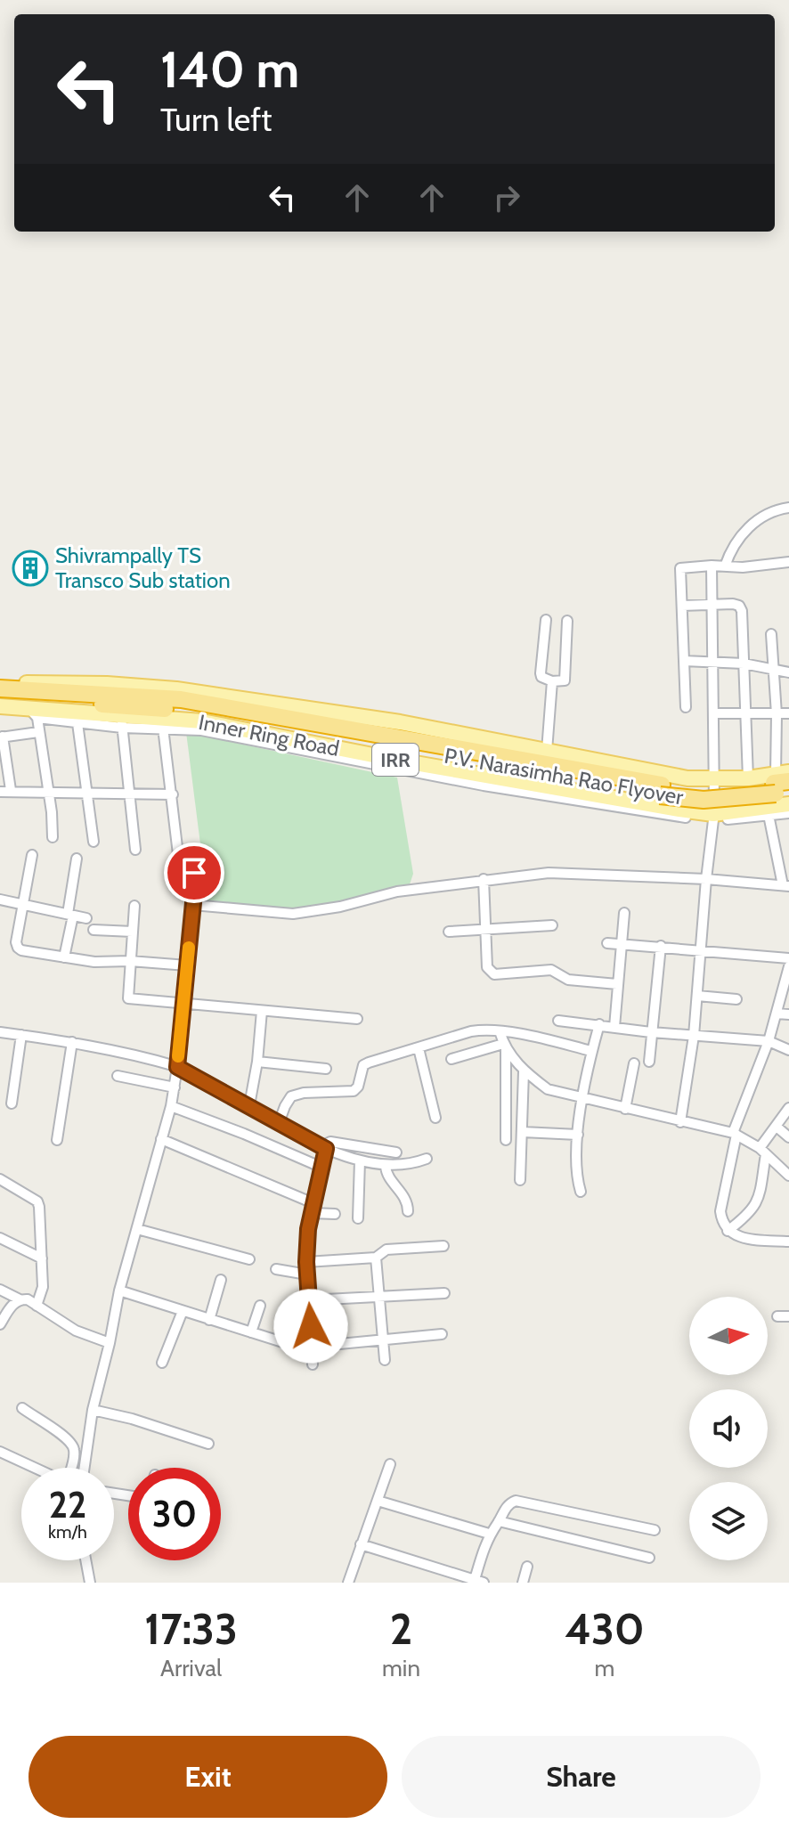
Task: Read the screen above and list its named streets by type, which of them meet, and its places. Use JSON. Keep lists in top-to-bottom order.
{
  "streets": {
    "highway": ["P.V. Narasimha Rao Flyover"],
    "main road": ["Inner Ring Road", "IRR"]
  },
  "crossings": [
    ["Inner Ring Road", "P.V. Narasimha Rao Flyover"]
  ],
  "places": {
    "building": ["Shivrampally TS Transco Sub station"]
  },
  "north": "right",
  "page": {
    "turn": ["140 m", "Turn left"],
    "speed": "22 km/h",
    "limit": "30",
    "eta": [
      "17:33",
      "Arrival",
      "2",
      "min",
      "430",
      "m"
    ],
    "buttons": ["Exit", "Share"]
  }
}
